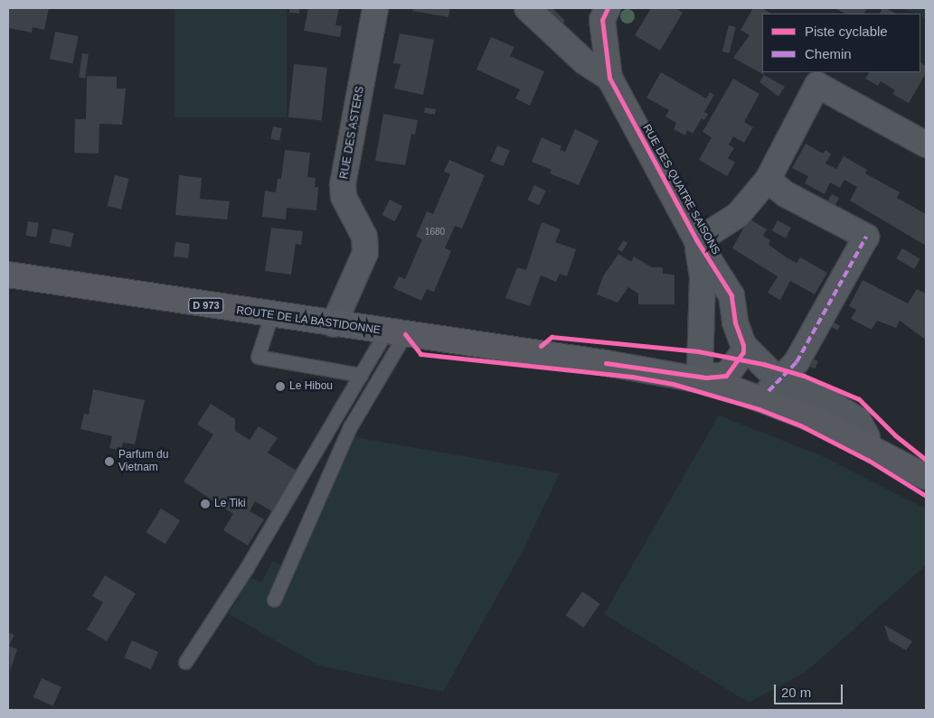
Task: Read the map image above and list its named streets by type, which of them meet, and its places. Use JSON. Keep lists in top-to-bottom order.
{
  "streets": {
    "main road": ["D 973", "ROUTE DE LA BASTIDONNE"],
    "street": ["RUE DES ASTERS", "RUE DES QUATRE SAISONS"]
  },
  "crossings": [
    ["RUE DES ASTERS", "ROUTE DE LA BASTIDONNE"],
    ["RUE DES QUATRE SAISONS", "ROUTE DE LA BASTIDONNE"]
  ],
  "places": ["Le Hibou", "Parfum du Vietnam", "Le Tiki"],
  "house_numbers": ["1680"],
  "legend": ["Piste cyclable", "Chemin"],
  "scale_bar": "20 m"
}
